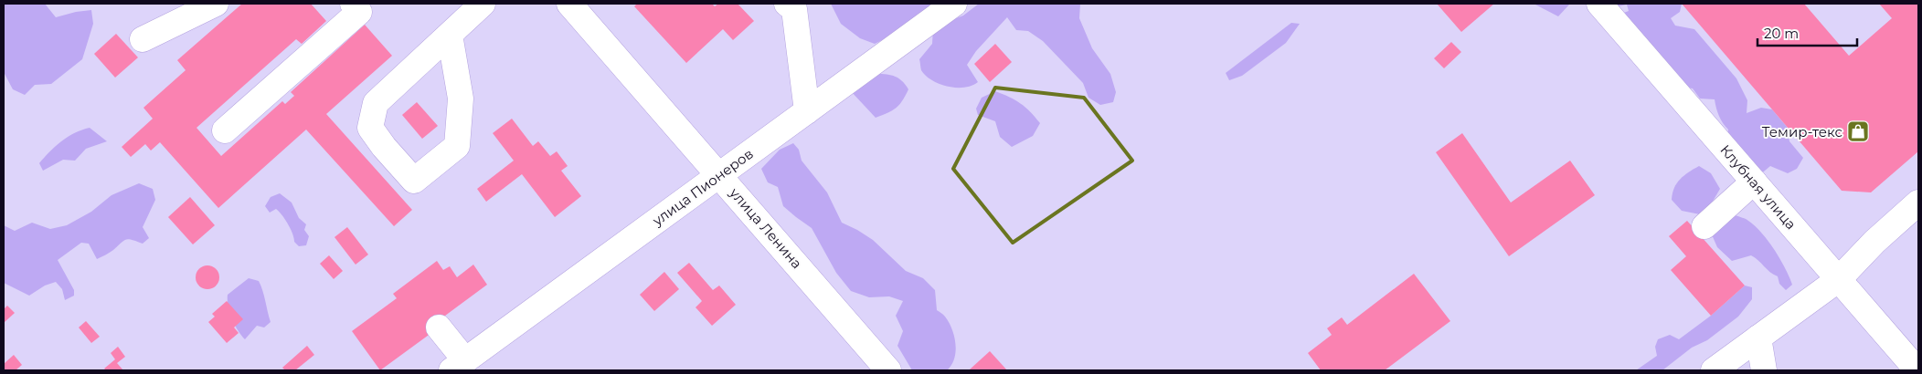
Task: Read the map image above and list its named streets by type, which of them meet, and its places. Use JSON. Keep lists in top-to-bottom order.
{
  "streets": {
    "street": ["улица Пионеров", "Клубная улица", "улица Ленина"]
  },
  "crossings": [
    ["улица Пионеров", "улица Ленина"]
  ],
  "places": {
    "shop": ["Темир-текс"]
  },
  "scale_bar": "20 m"
}
